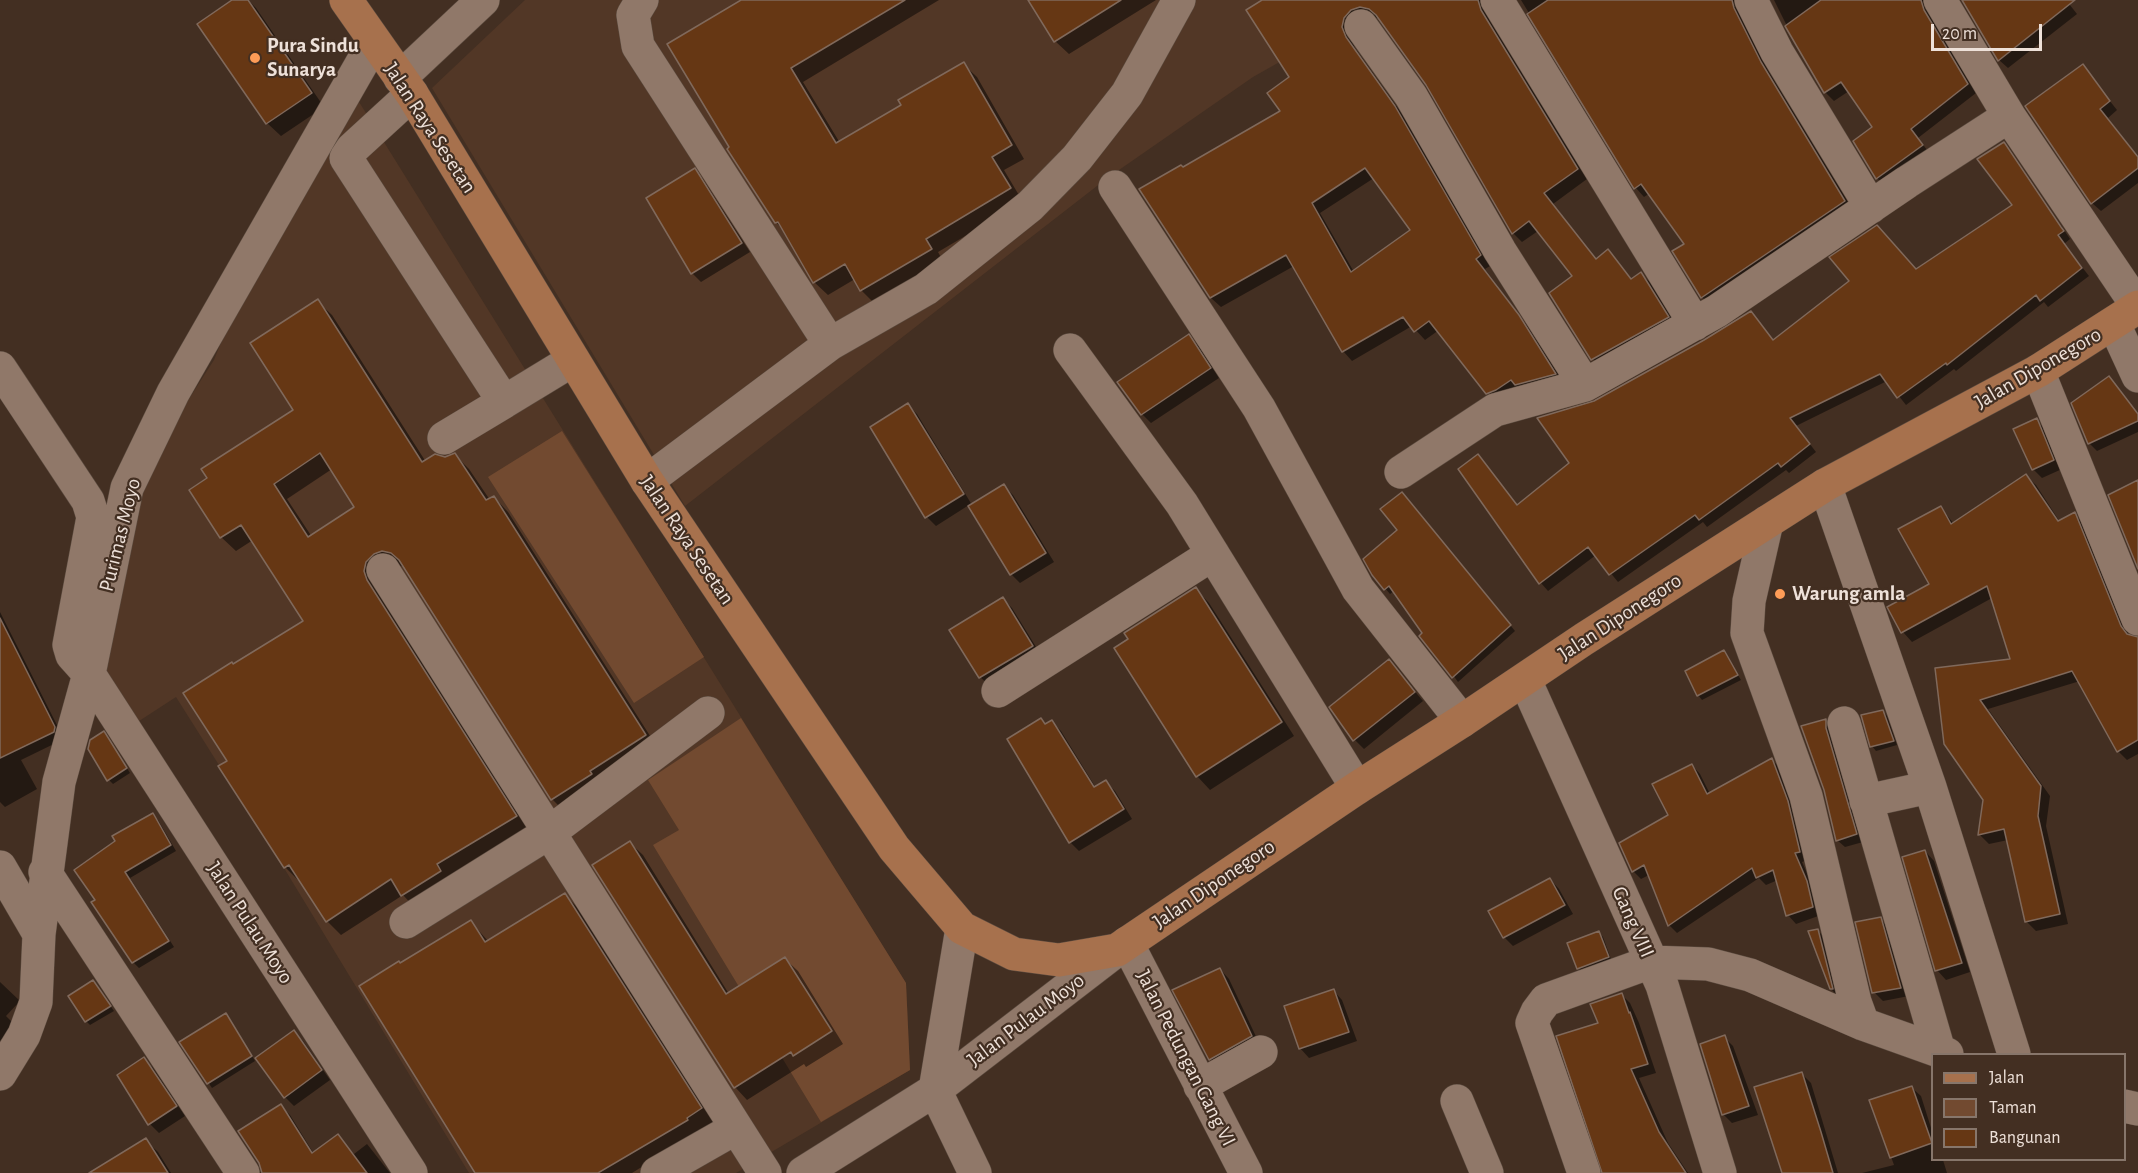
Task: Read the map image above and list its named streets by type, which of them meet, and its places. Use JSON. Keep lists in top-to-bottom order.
{
  "streets": {
    "main road": ["Jalan Raya Sesetan", "Jalan Diponegoro"],
    "street": [
      "Purimas Moyo",
      "Gang VIII",
      "Jalan Pulau Moyo",
      "Jalan Pedungan Gang VI"
    ]
  },
  "crossings": [
    ["Jalan Raya Sesetan", "Jalan Diponegoro"],
    ["Jalan Raya Sesetan", "Purimas Moyo"],
    ["Jalan Raya Sesetan", "Jalan Pulau Moyo"],
    ["Jalan Raya Sesetan", "Jalan Pedungan Gang VI"],
    ["Jalan Diponegoro", "Gang VIII"],
    ["Jalan Diponegoro", "Jalan Pulau Moyo"],
    ["Jalan Diponegoro", "Jalan Pedungan Gang VI"],
    ["Purimas Moyo", "Jalan Pulau Moyo"],
    ["Jalan Pulau Moyo", "Jalan Pedungan Gang VI"]
  ],
  "places": ["Pura Sindu Sunarya", "Warung amla"],
  "legend": ["Jalan", "Taman", "Bangunan"],
  "scale_bar": "20 m"
}
